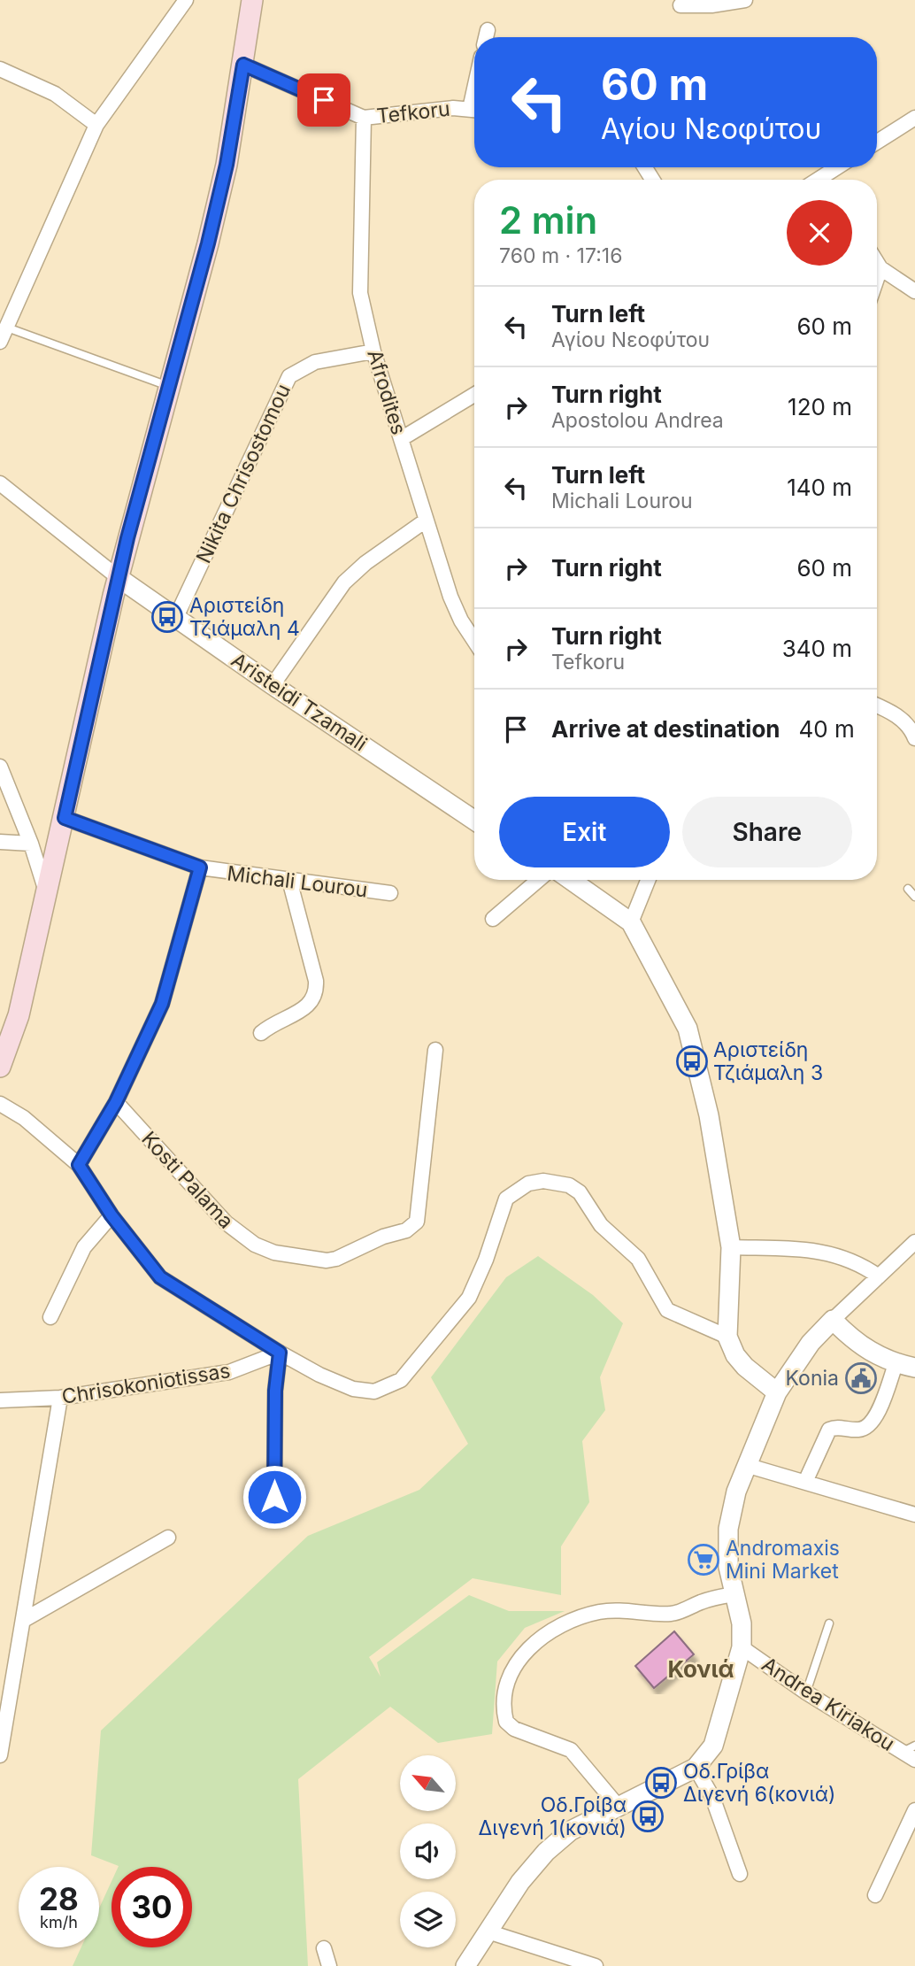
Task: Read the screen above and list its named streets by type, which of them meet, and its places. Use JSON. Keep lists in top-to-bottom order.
{
  "streets": {
    "street": [
      "Tefkoru",
      "Afrodites",
      "Nikita Chrisostomou",
      "Aristeidi Tzamali",
      "Michali Lourou",
      "Kosti Palama",
      "Chrisokoniotissas",
      "Andrea Kiriakou"
    ]
  },
  "crossings": [
    ["Tefkoru", "Afrodites"],
    ["Afrodites", "Nikita Chrisostomou"],
    ["Nikita Chrisostomou", "Aristeidi Tzamali"]
  ],
  "districts": ["Κονιά"],
  "places": {
    "bus stop": [
      "Αριστείδη Τζιάμαλη 4",
      "Αριστείδη Τζιάμαλη 3",
      "Οδ.Γρίβα Διγενή 6(κονιά)",
      "Οδ.Γρίβα Διγενή 1(κονιά)"
    ],
    "public building": ["Konia"],
    "supermarket": ["Andromaxis Mini Market"]
  },
  "north": "top left",
  "page": {
    "turn": ["60 m", "Αγίου Νεοφύτου"],
    "heading": ["2 min", "760 m · 17:16"],
    "list": [
      {
        "name": "Turn left",
        "note": "Αγίου Νεοφύτου",
        "value": "60 m"
      },
      {
        "name": "Turn right",
        "note": "Apostolou Andrea",
        "value": "120 m"
      },
      {
        "name": "Turn left",
        "note": "Michali Lourou",
        "value": "140 m"
      },
      {
        "name": "Turn right",
        "value": "60 m"
      },
      {
        "name": "Turn right",
        "note": "Tefkoru",
        "value": "340 m"
      },
      {
        "name": "Arrive at destination",
        "value": "40 m"
      }
    ],
    "buttons": ["Exit", "Share"],
    "speed": "28 km/h",
    "limit": "30"
  }
}
